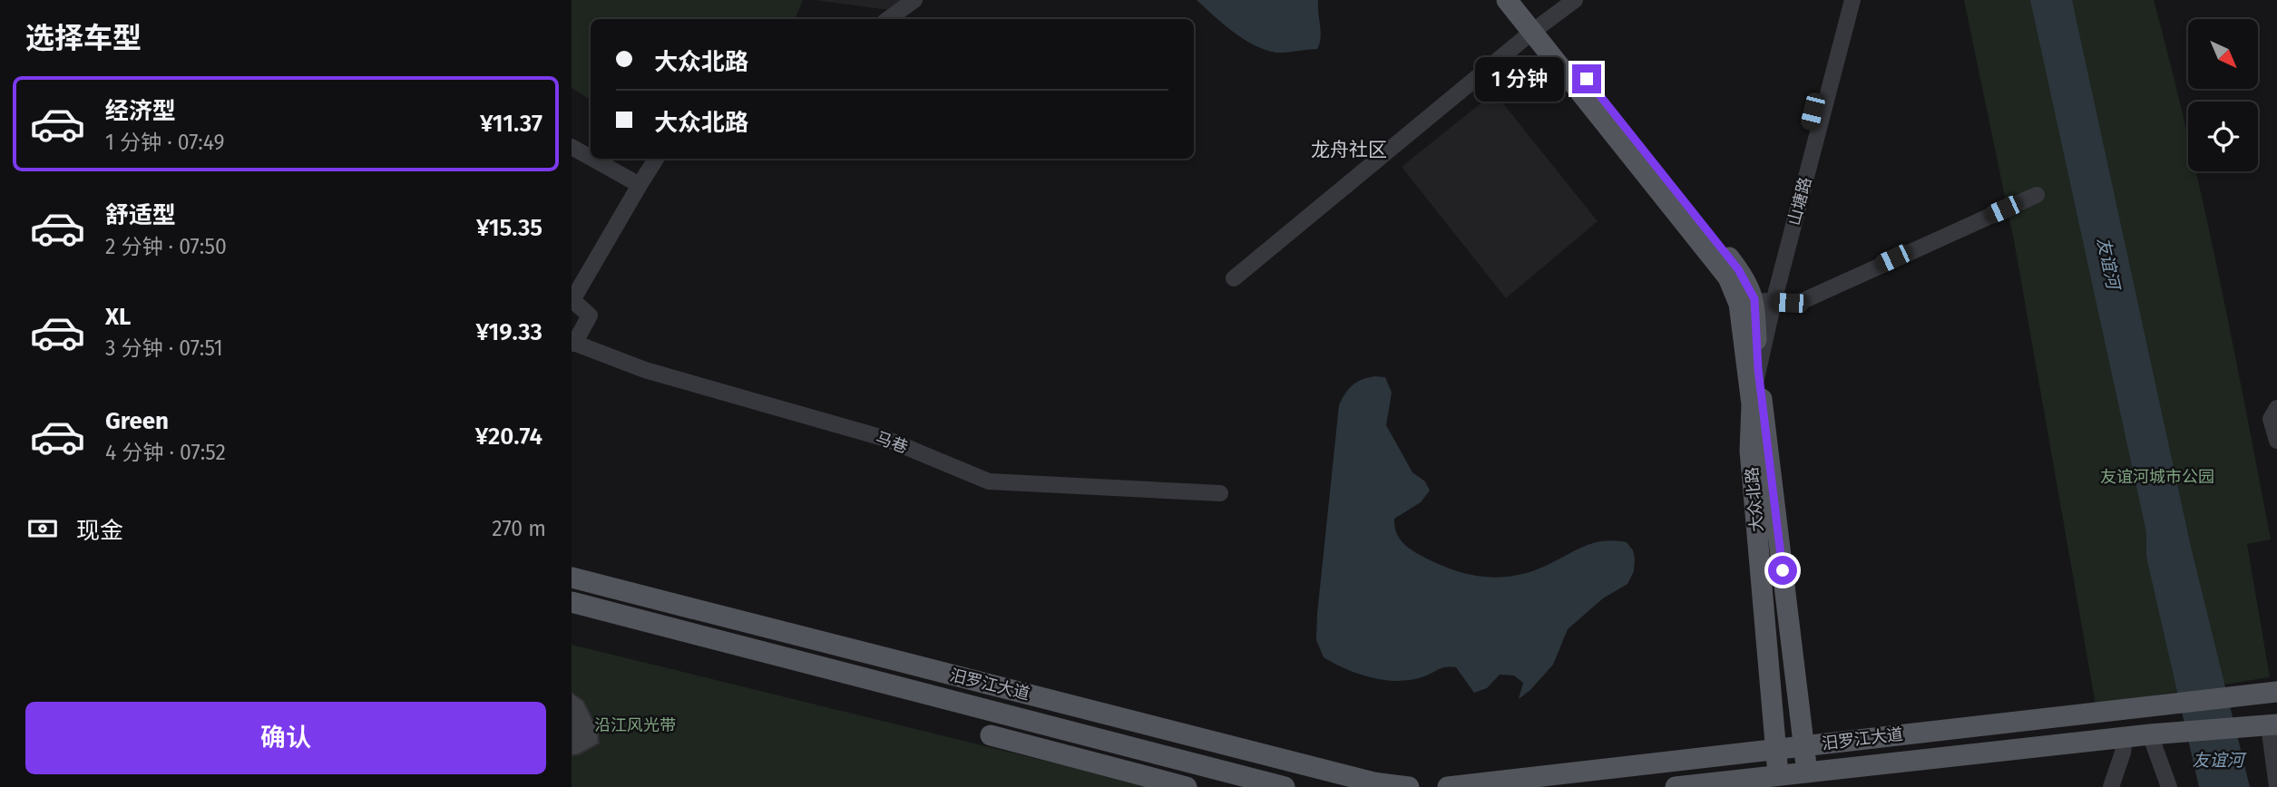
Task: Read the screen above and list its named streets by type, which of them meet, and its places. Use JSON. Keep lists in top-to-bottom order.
{
  "streets": {
    "main road": ["大众北路", "汨罗江大道"],
    "street": ["山塘路", "马巷"]
  },
  "crossings": [
    ["山塘路", "大众北路"],
    ["大众北路", "汨罗江大道"]
  ],
  "districts": ["龙舟社区"],
  "water": ["友谊河"],
  "parks": ["友谊河城市公园", "沿江风光带"],
  "north": "bottom right",
  "page": {
    "heading": "选择车型",
    "banner": ["大众北路", "大众北路"],
    "bubble": "1 分钟",
    "list": [
      {
        "name": "经济型",
        "note": "1 分钟 · 07:49",
        "value": "¥11.37"
      },
      {
        "name": "舒适型",
        "note": "2 分钟 · 07:50",
        "value": "¥15.35"
      },
      {
        "name": "XL",
        "note": "3 分钟 · 07:51",
        "value": "¥19.33"
      },
      {
        "name": "Green",
        "note": "4 分钟 · 07:52",
        "value": "¥20.74"
      }
    ],
    "pay": ["现金", "270 m"],
    "buttons": "确认"
  }
}
